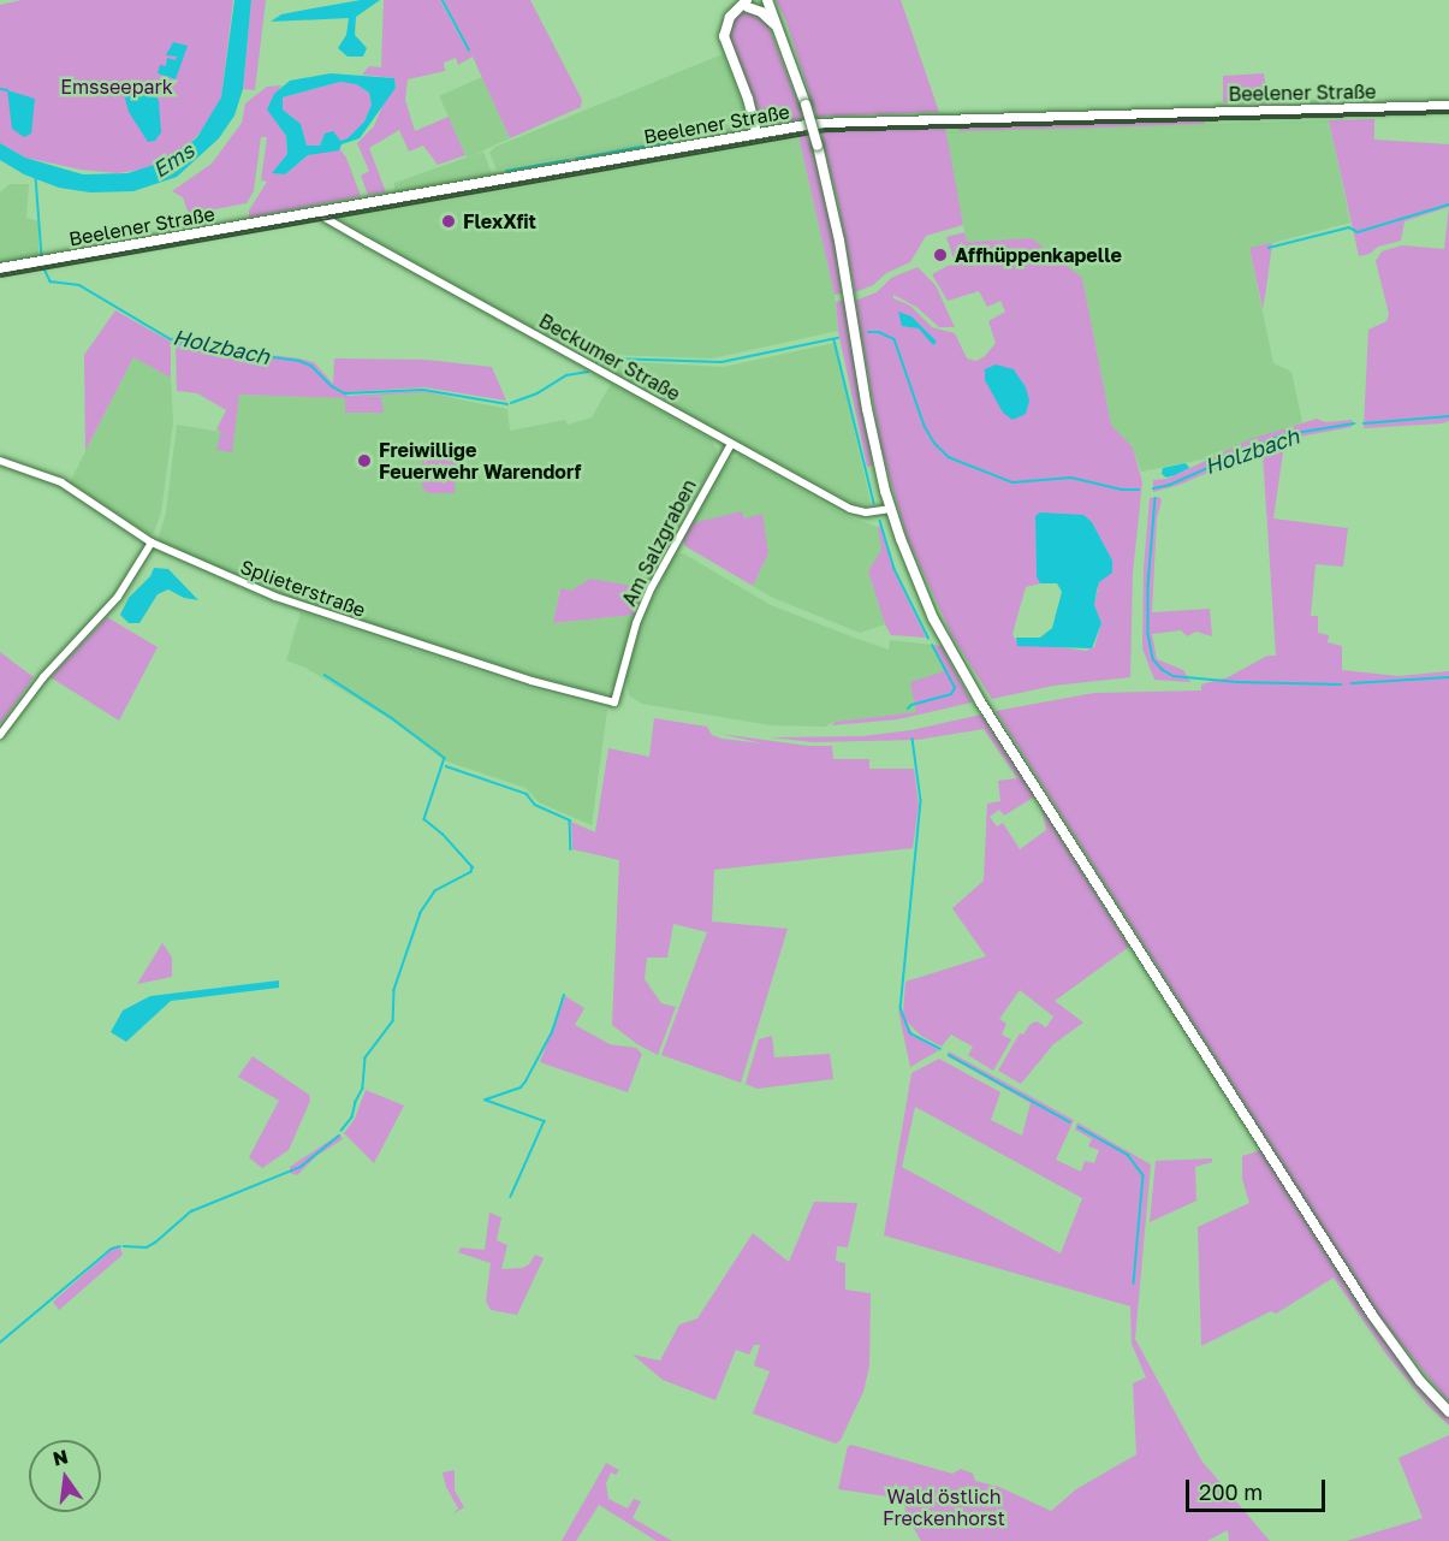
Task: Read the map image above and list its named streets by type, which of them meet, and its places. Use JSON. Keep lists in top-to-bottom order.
{
  "streets": {
    "main road": ["Beelener Straße"],
    "street": ["Beckumer Straße", "Am Salzgraben", "Splieterstraße"]
  },
  "crossings": [
    ["Beelener Straße", "Beckumer Straße"],
    ["Beckumer Straße", "Am Salzgraben"],
    ["Am Salzgraben", "Splieterstraße"]
  ],
  "water": ["Ems", "Holzbach"],
  "parks": ["Emsseepark", "Wald östlich Freckenhorst"],
  "places": ["FlexXfit", "Affhüppenkapelle", "Freiwillige Feuerwehr Warendorf"],
  "scale_bar": "200 m",
  "north": "top"
}
